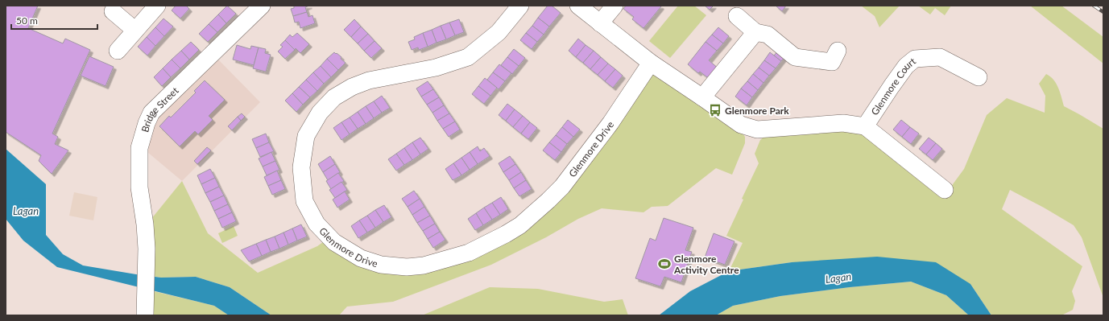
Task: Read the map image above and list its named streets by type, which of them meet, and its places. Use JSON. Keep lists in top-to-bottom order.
{
  "streets": {
    "street": ["Glenmore Court", "Bridge Street", "Glenmore Drive"]
  },
  "water": ["Lagan"],
  "places": {
    "bus stop": ["Glenmore Park"],
    "sports": ["Glenmore Activity Centre"]
  },
  "scale_bar": "50 m"
}
